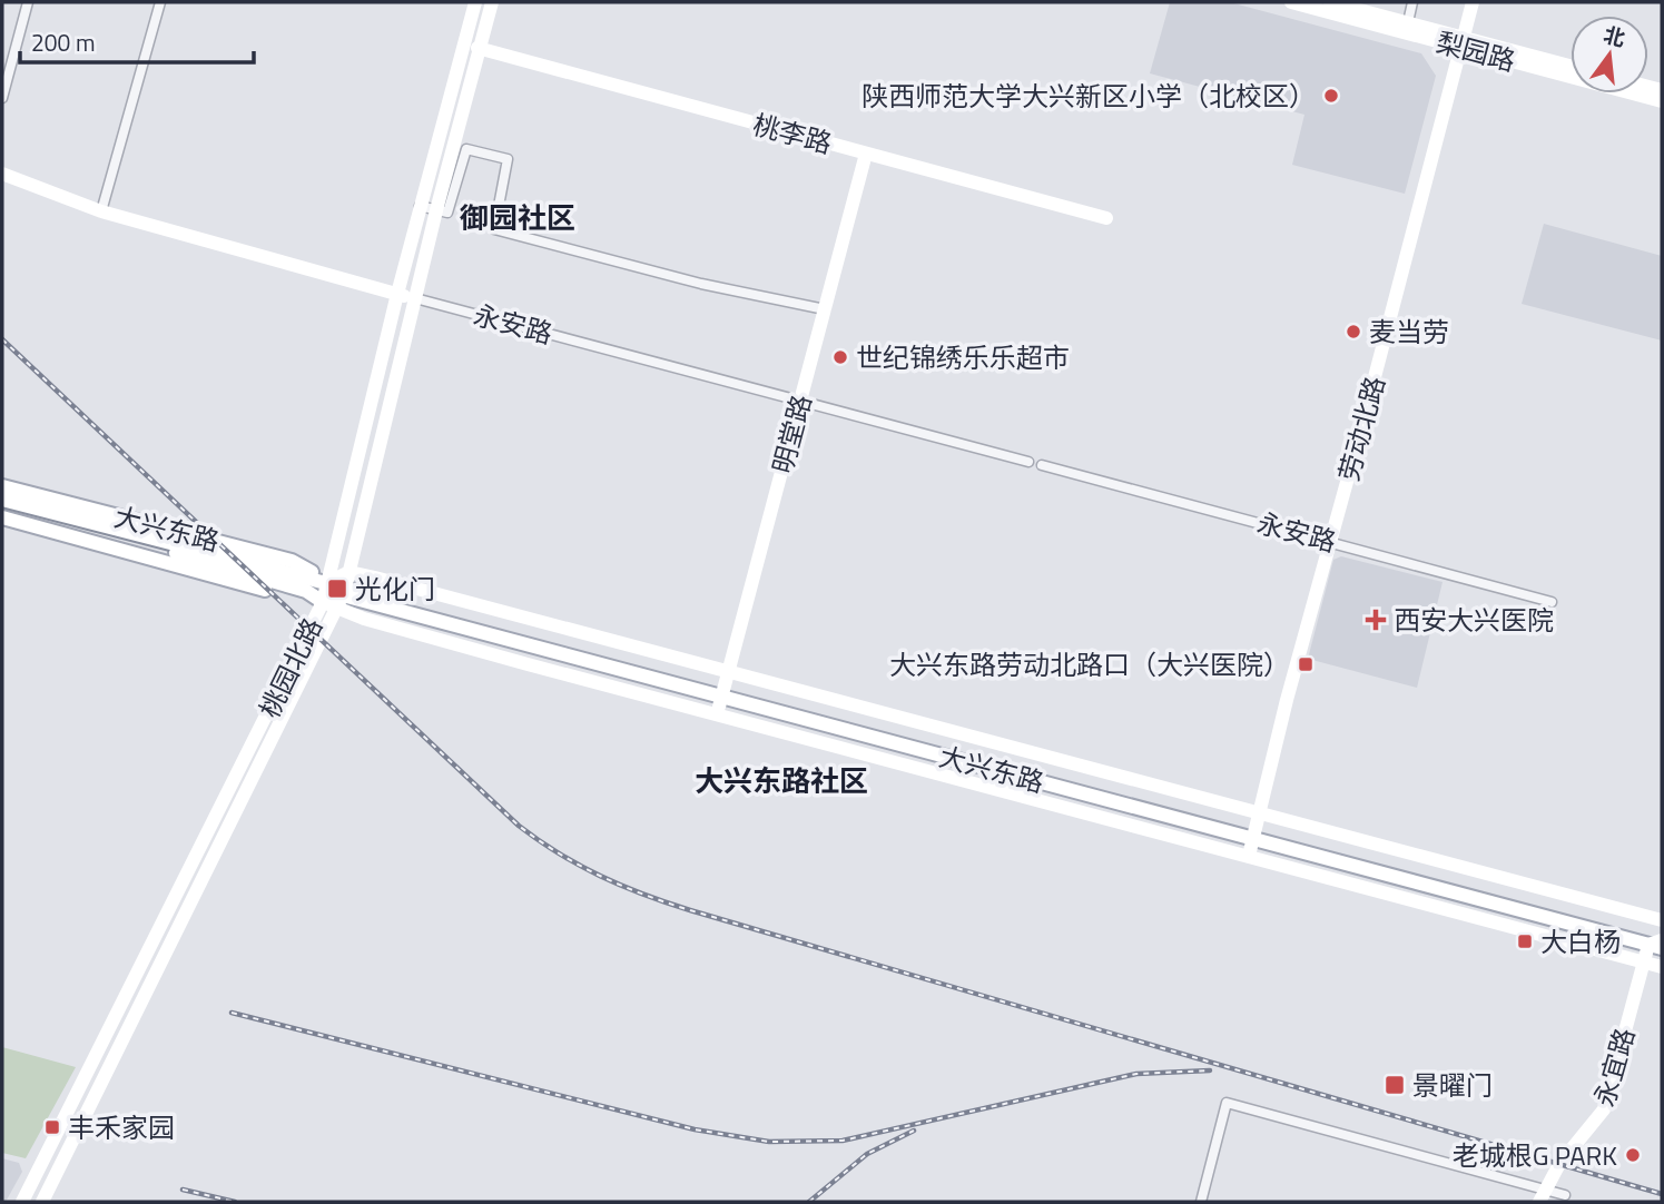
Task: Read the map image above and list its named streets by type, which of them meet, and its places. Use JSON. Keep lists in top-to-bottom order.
{
  "streets": {
    "main road": [
      "梨园路",
      "桃李路",
      "永安路",
      "劳动北路",
      "明堂路",
      "大兴东路",
      "桃园北路",
      "永宜路"
    ]
  },
  "crossings": [
    ["梨园路", "劳动北路"],
    ["桃李路", "明堂路"],
    ["桃李路", "桃园北路"],
    ["永安路", "劳动北路"],
    ["永安路", "明堂路"],
    ["永安路", "桃园北路"],
    ["劳动北路", "大兴东路"],
    ["明堂路", "大兴东路"],
    ["大兴东路", "桃园北路"],
    ["大兴东路", "永宜路"]
  ],
  "districts": ["御园社区", "大兴东路社区"],
  "places": {
    "other": [
      "陕西师范大学大兴新区小学（北校区）",
      "麦当劳",
      "世纪锦绣乐乐超市",
      "老城根G PARK"
    ],
    "transit": [
      "光化门",
      "大兴东路劳动北路口（大兴医院）",
      "大白杨",
      "景曜门",
      "丰禾家园"
    ],
    "health": ["西安大兴医院"]
  },
  "scale_bar": "200 m",
  "north": "top"
}
